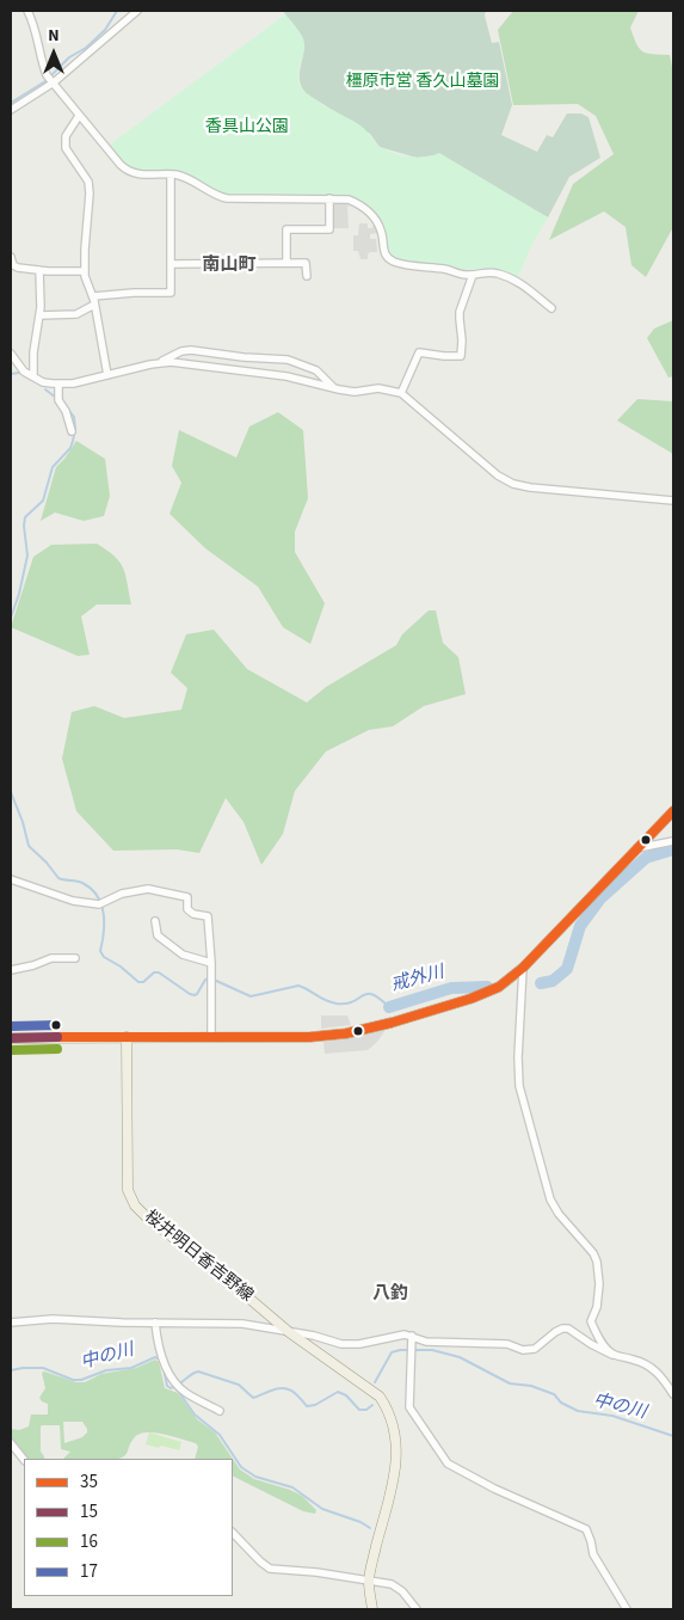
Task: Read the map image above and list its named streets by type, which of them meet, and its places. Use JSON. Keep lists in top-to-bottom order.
{
  "streets": {
    "main road": ["桜井明日香吉野線"]
  },
  "districts": ["南山町", "八釣"],
  "water": ["戒外川", "中の川"],
  "parks": ["橿原市営 香久山墓園", "香具山公園"],
  "lines": [
    "transit line 35",
    "transit line 17",
    "transit line 15",
    "transit line 16"
  ],
  "legend": [
    "35",
    "15",
    "16",
    "17"
  ],
  "north": "top"
}
